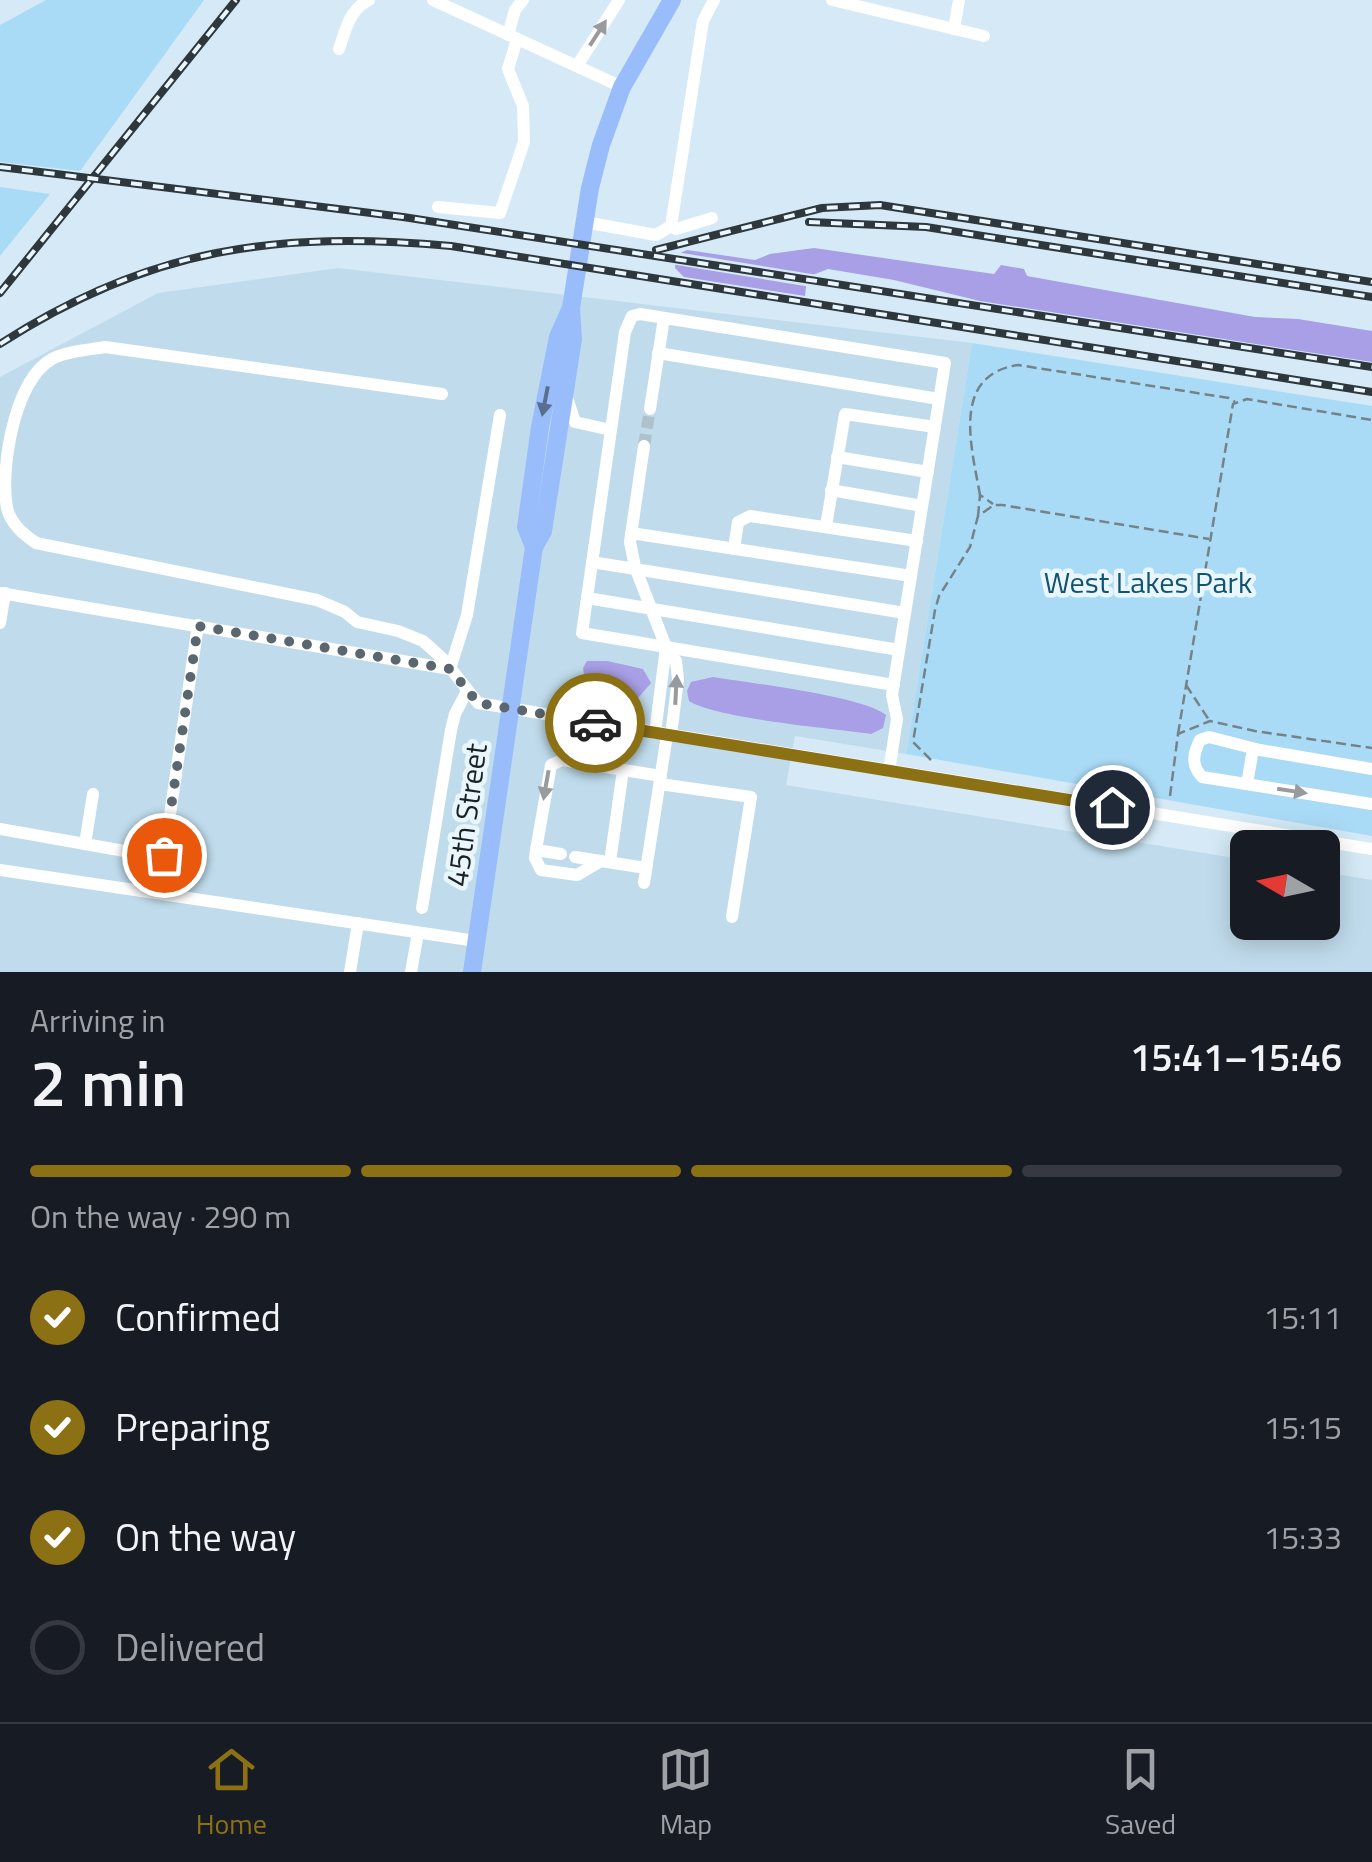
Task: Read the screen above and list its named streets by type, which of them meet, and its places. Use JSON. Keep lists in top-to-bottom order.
{
  "streets": {
    "main road": ["45th Street"]
  },
  "parks": ["West Lakes Park"],
  "north": "left",
  "page": {
    "heading": ["2 min", "Arriving in", "15:41–15:46"],
    "bar": "On the way · 290 m",
    "list": [
      ["Confirmed", "15:11"],
      ["Preparing", "15:15"],
      ["On the way", "15:33"],
      "Delivered"
    ],
    "tabs": ["Home", "Map", "Saved"]
  }
}
